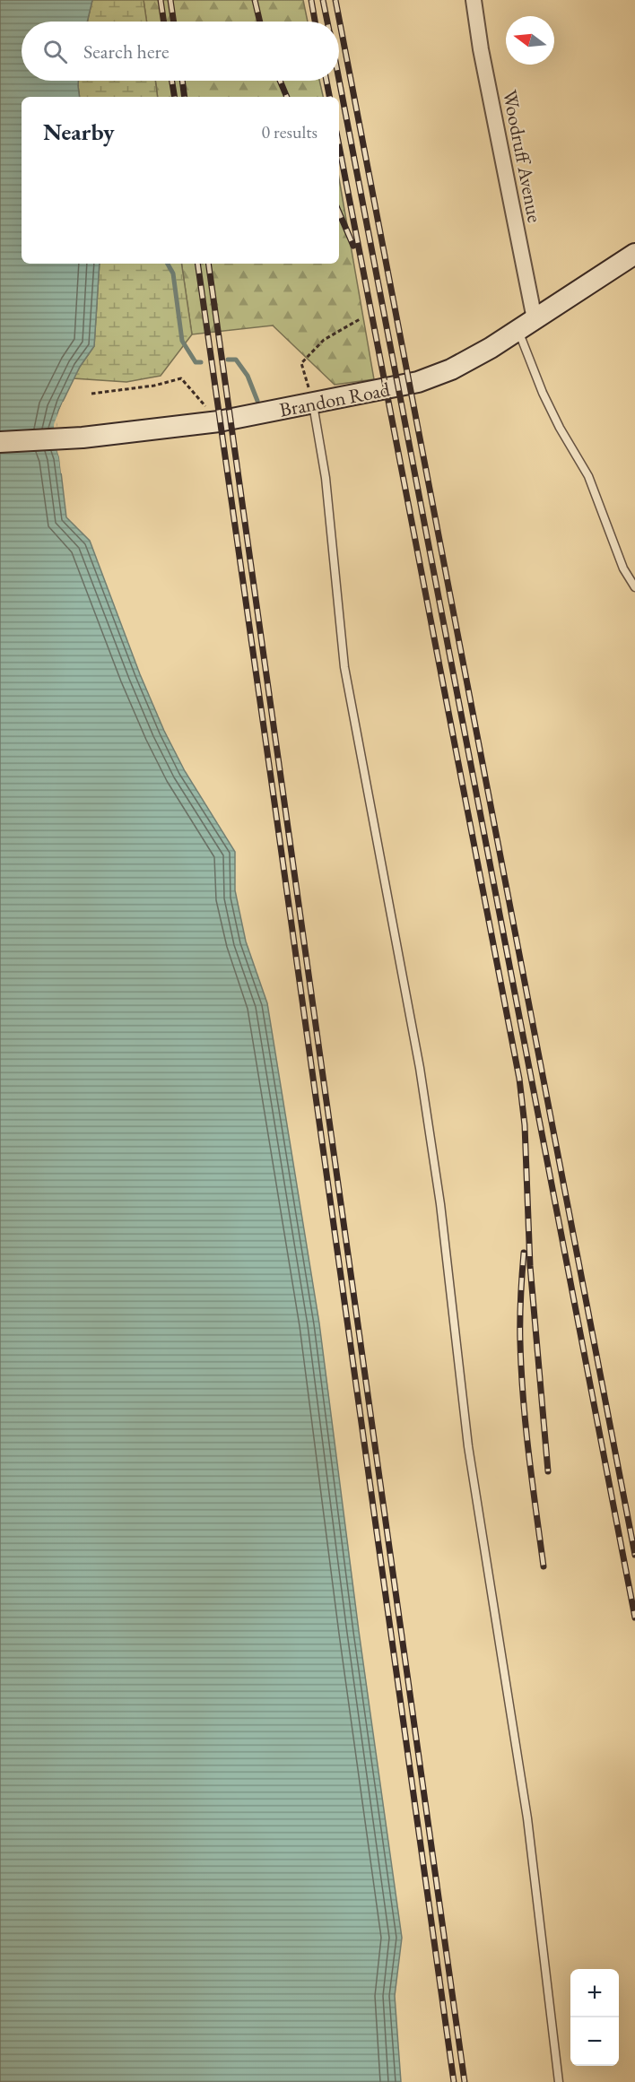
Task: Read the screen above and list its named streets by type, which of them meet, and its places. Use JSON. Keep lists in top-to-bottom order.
{
  "streets": {
    "street": ["Woodruff Avenue", "Brandon Road"]
  },
  "crossings": [
    ["Woodruff Avenue", "Brandon Road"]
  ],
  "north": "left",
  "page": {
    "search": "Search here",
    "heading": ["Nearby", "0 results"],
    "map_buttons": ["+", "−"]
  }
}
